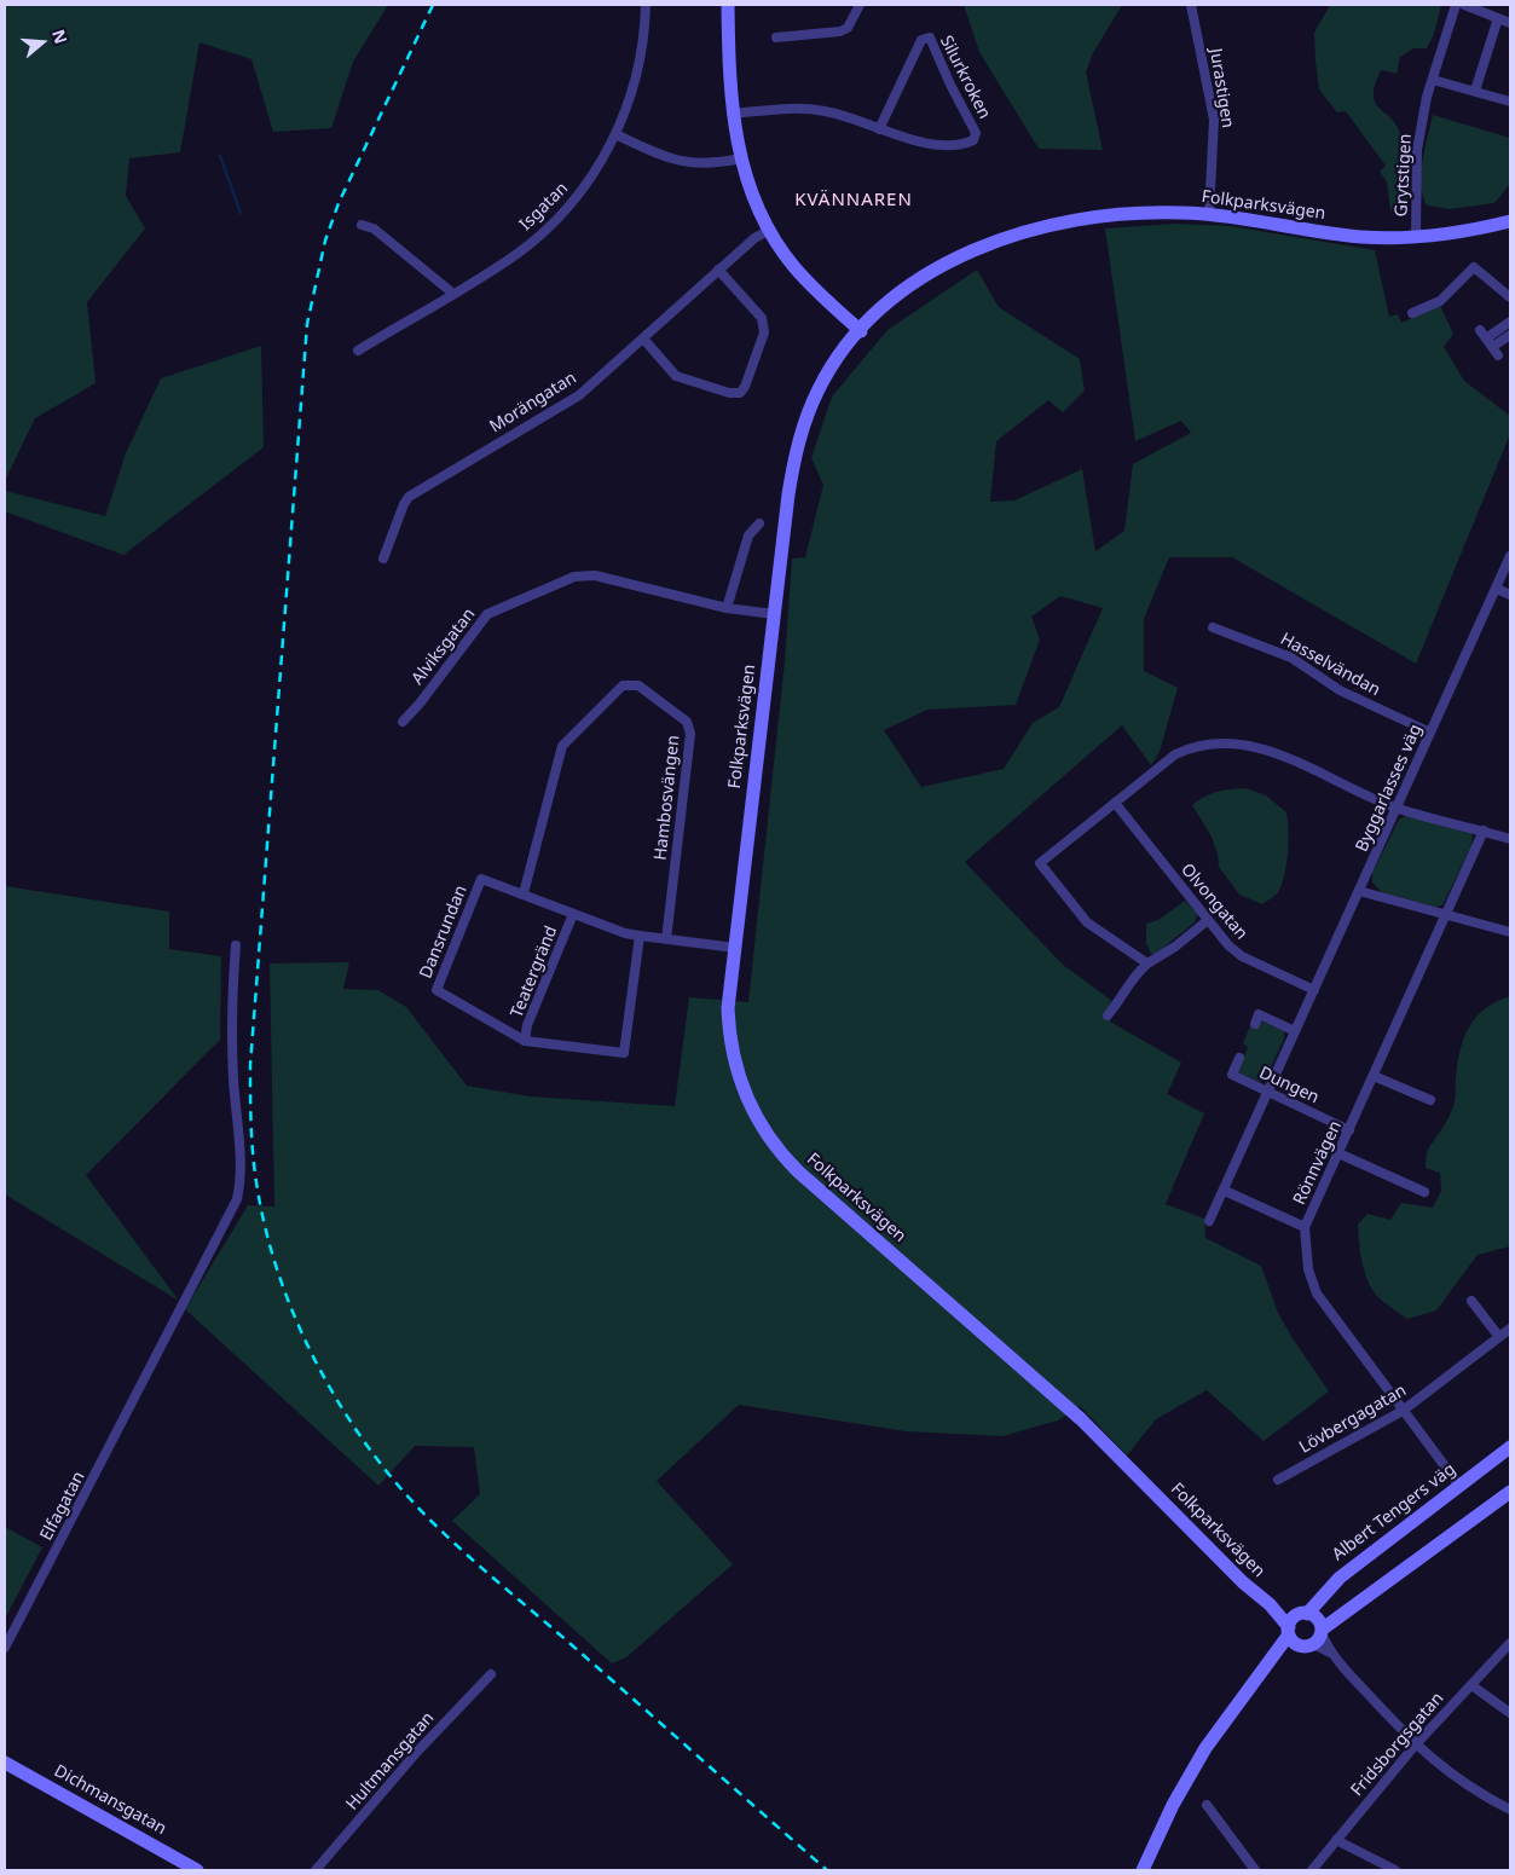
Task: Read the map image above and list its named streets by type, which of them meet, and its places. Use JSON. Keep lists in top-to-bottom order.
{
  "streets": {
    "main road": ["Folkparksvägen", "Albert Tengers väg", "Dichmansgatan"],
    "street": [
      "Silurkroken",
      "Jurastigen",
      "Grytstigen",
      "Isgatan",
      "Morängatan",
      "Alviksgatan",
      "Hasselvändan",
      "Byggarlasses väg",
      "Hambosvängen",
      "Olvongatan",
      "Dansrundan",
      "Teatergränd",
      "Dungen",
      "Rönnvägen",
      "Lövbergagatan",
      "Elfagatan",
      "Fridsborgsgatan",
      "Hultmansgatan"
    ]
  },
  "crossings": [
    ["Jurastigen", "Folkparksvägen"],
    ["Grytstigen", "Folkparksvägen"],
    ["Folkparksvägen", "Alviksgatan"],
    ["Folkparksvägen", "Dansrundan"],
    ["Folkparksvägen", "Albert Tengers väg"],
    ["Hasselvändan", "Byggarlasses väg"],
    ["Byggarlasses väg", "Olvongatan"],
    ["Byggarlasses väg", "Dungen"],
    ["Hambosvängen", "Dansrundan"],
    ["Dansrundan", "Teatergränd"],
    ["Dungen", "Rönnvägen"],
    ["Rönnvägen", "Lövbergagatan"],
    ["Rönnvägen", "Albert Tengers väg"]
  ],
  "districts": ["KVÄNNAREN"],
  "north": "right"
}
